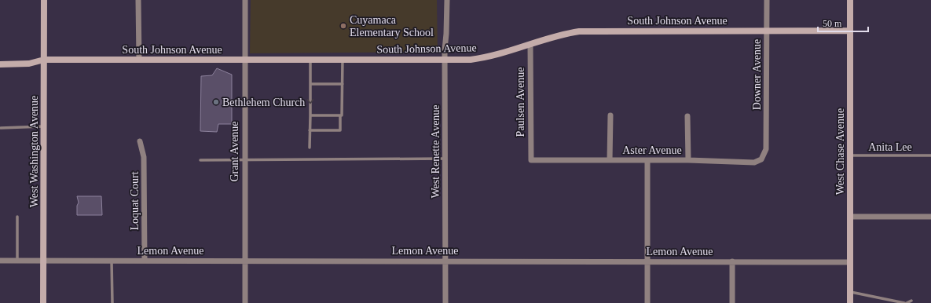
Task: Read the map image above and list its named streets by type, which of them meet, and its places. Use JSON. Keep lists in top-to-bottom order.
{
  "streets": {
    "street": [
      "South Johnson Avenue",
      "Downer Avenue",
      "Paulsen Avenue",
      "Aster Avenue",
      "West Washington Avenue",
      "Grant Avenue",
      "West Renette Avenue",
      "West Chase Avenue",
      "Loquat Court",
      "Lemon Avenue"
    ],
    "lane": ["Anita Lee"]
  },
  "crossings": [
    ["South Johnson Avenue", "Downer Avenue"],
    ["South Johnson Avenue", "Paulsen Avenue"],
    ["South Johnson Avenue", "West Washington Avenue"],
    ["South Johnson Avenue", "Grant Avenue"],
    ["South Johnson Avenue", "West Renette Avenue"],
    ["South Johnson Avenue", "West Chase Avenue"],
    ["Downer Avenue", "Aster Avenue"],
    ["Paulsen Avenue", "Aster Avenue"],
    ["Anita Lee", "West Chase Avenue"],
    ["West Washington Avenue", "Lemon Avenue"],
    ["Grant Avenue", "Lemon Avenue"],
    ["West Renette Avenue", "Lemon Avenue"],
    ["West Chase Avenue", "Lemon Avenue"],
    ["Loquat Court", "Lemon Avenue"]
  ],
  "places": ["Cuyamaca Elementary School", "Bethlehem Church"],
  "scale_bar": "50 m"
}
